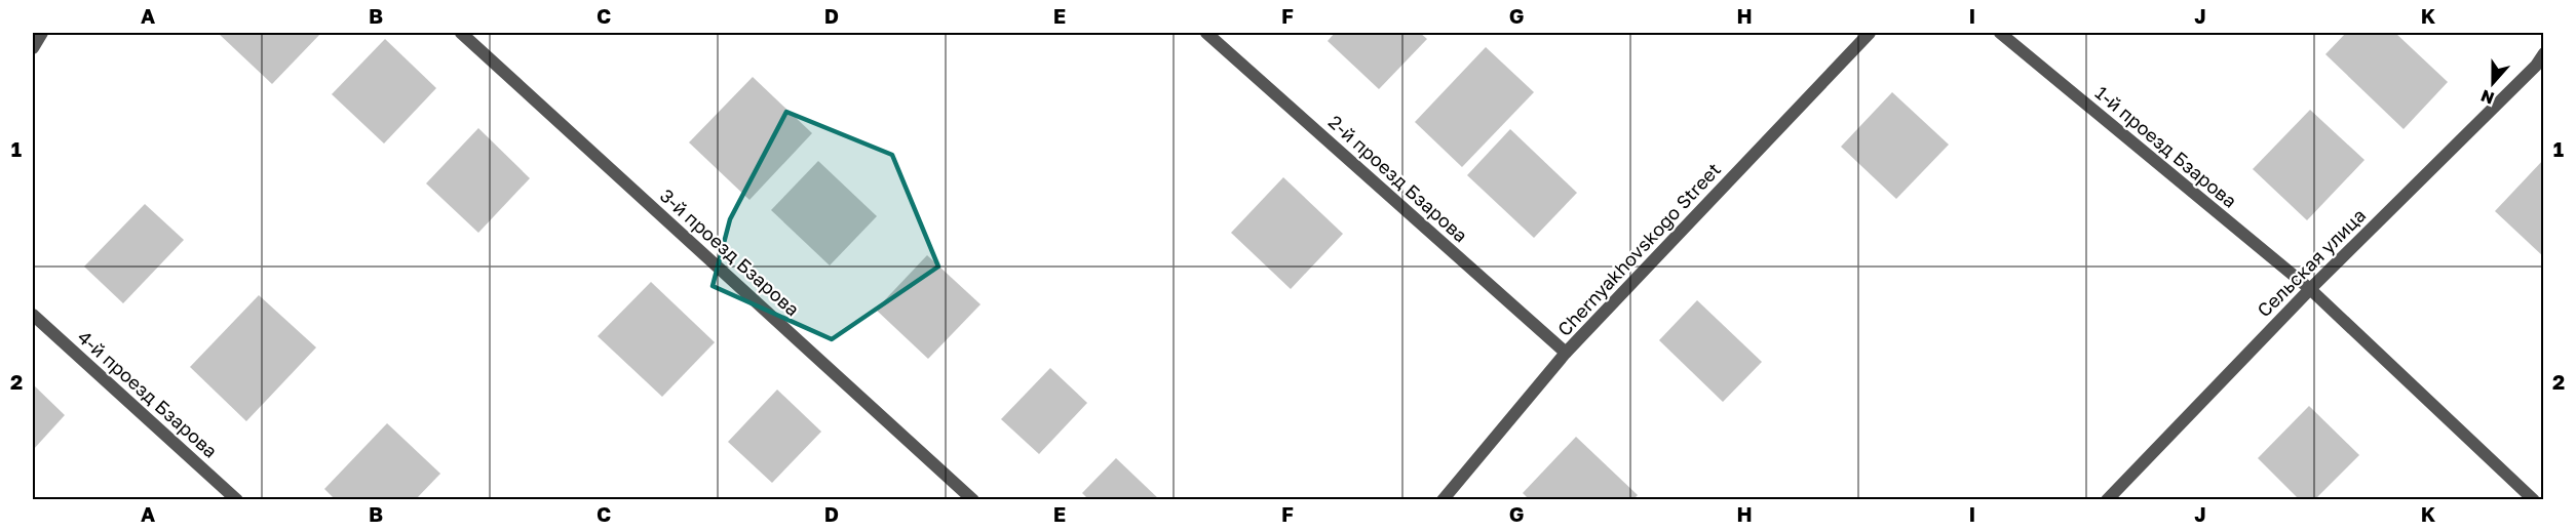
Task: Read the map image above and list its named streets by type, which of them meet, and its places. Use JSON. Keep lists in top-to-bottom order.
{
  "streets": {
    "street": [
      "1-й проезд Бзарова",
      "2-й проезд Бзарова",
      "Chernyakhovskogo Street",
      "3-й проезд Бзарова",
      "Сельская улица",
      "4-й проезд Бзарова"
    ]
  },
  "crossings": [
    ["1-й проезд Бзарова", "Сельская улица"],
    ["2-й проезд Бзарова", "Chernyakhovskogo Street"]
  ],
  "north": "bottom",
  "grid": {
    "columns": [
      "A",
      "B",
      "C",
      "D",
      "E",
      "F",
      "G",
      "H",
      "I",
      "J",
      "K"
    ],
    "rows": ["1", "2"]
  }
}
